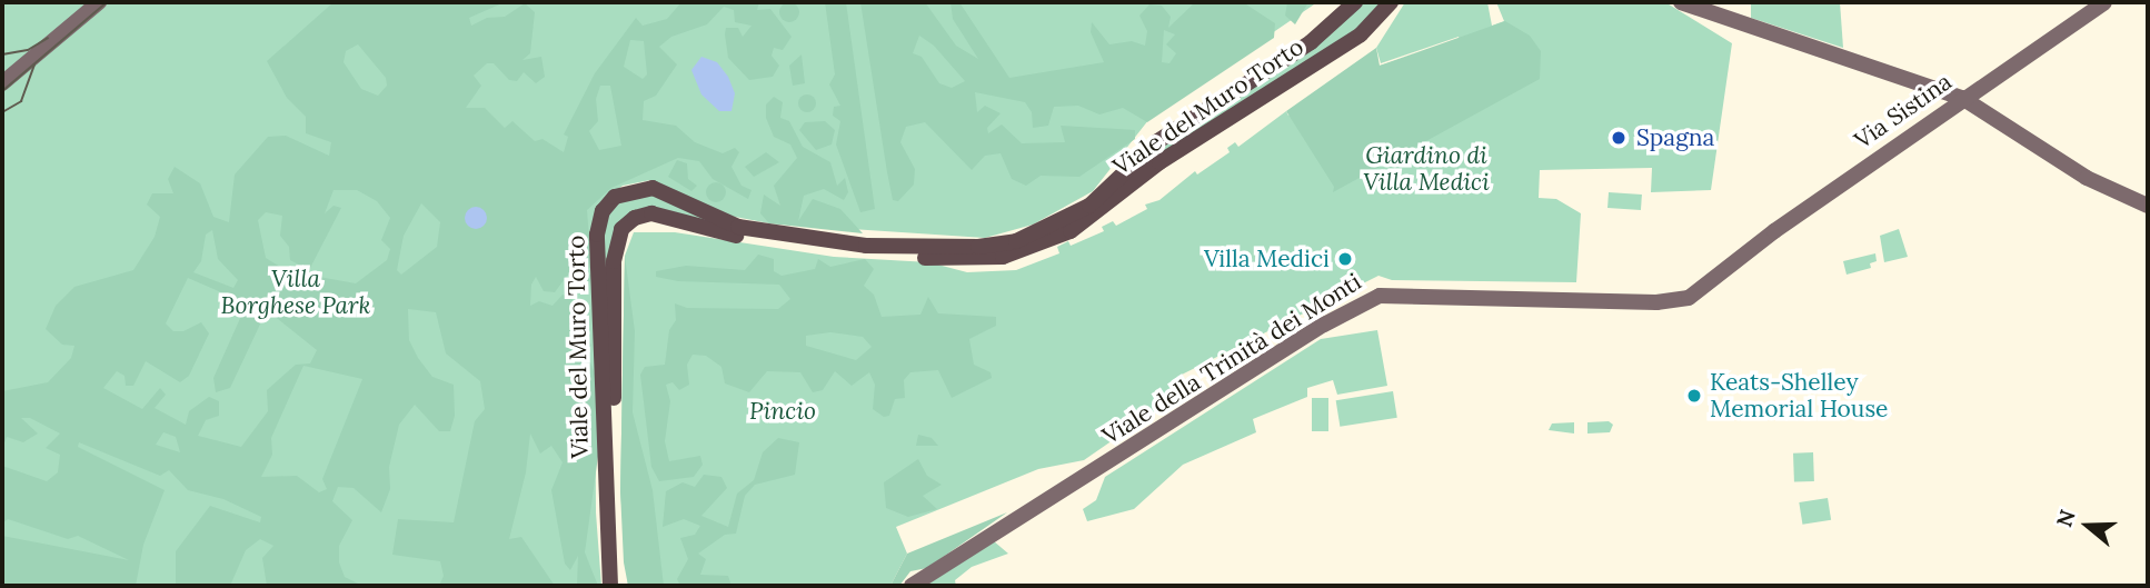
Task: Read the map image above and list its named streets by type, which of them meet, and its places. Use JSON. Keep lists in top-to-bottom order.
{
  "streets": {
    "main road": ["Viale del Muro Torto"],
    "street": ["Via Sistina", "Viale della Trinità dei Monti"]
  },
  "crossings": [
    ["Via Sistina", "Viale della Trinità dei Monti"]
  ],
  "parks": ["Giardino di Villa Medici", "Villa Borghese Park", "Pincio"],
  "places": ["Spagna", "Villa Medici", "Keats-Shelley Memorial House"],
  "north": "left"
}
